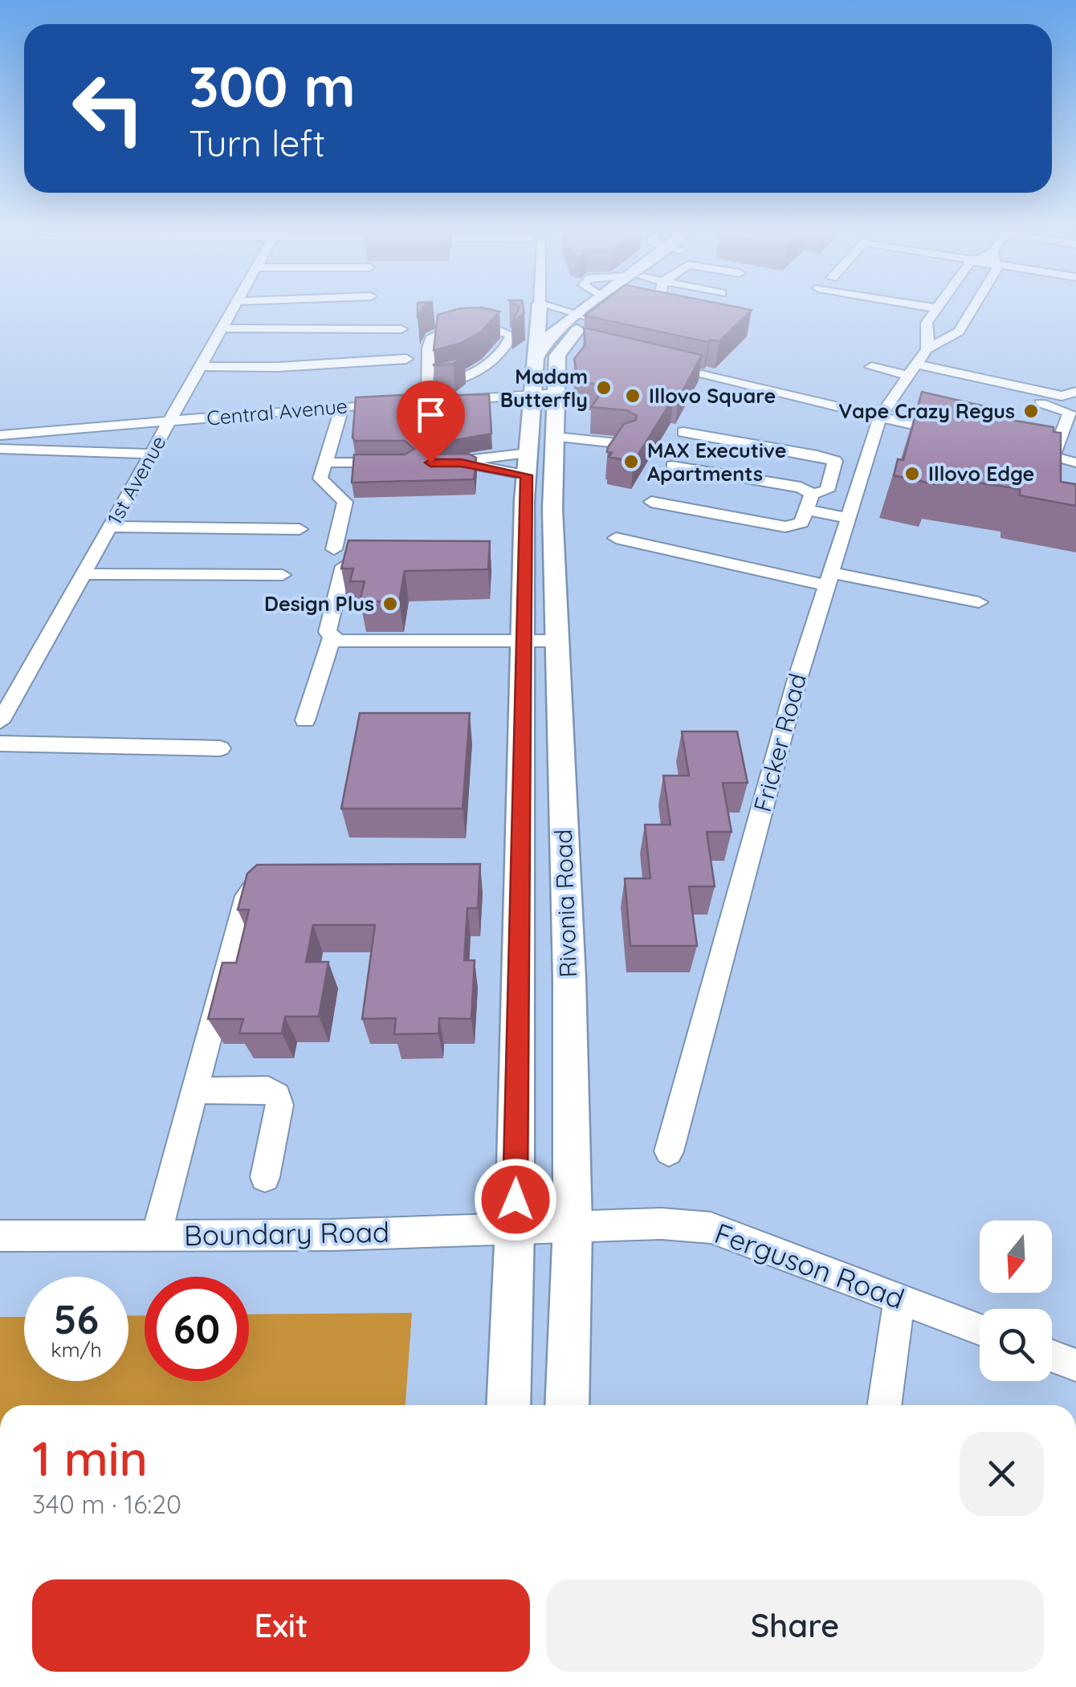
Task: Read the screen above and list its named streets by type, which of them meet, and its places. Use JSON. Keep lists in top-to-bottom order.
{
  "streets": {
    "main road": ["Rivonia Road"],
    "street": [
      "Central Avenue",
      "1st Avenue",
      "Fricker Road",
      "Boundary Road",
      "Ferguson Road"
    ]
  },
  "crossings": [
    ["Central Avenue", "1st Avenue"],
    ["Rivonia Road", "Boundary Road"],
    ["Rivonia Road", "Ferguson Road"],
    ["Boundary Road", "Ferguson Road"]
  ],
  "places": [
    "Madam Butterfly",
    "Illovo Square",
    "Vape Crazy Regus",
    "MAX Executive Apartments",
    "Illovo Edge",
    "Design Plus"
  ],
  "north": "bottom",
  "page": {
    "turn": ["300 m", "Turn left"],
    "speed": "56 km/h",
    "limit": "60",
    "heading": ["1 min", "340 m · 16:20"],
    "buttons": ["Exit", "Share"]
  }
}
